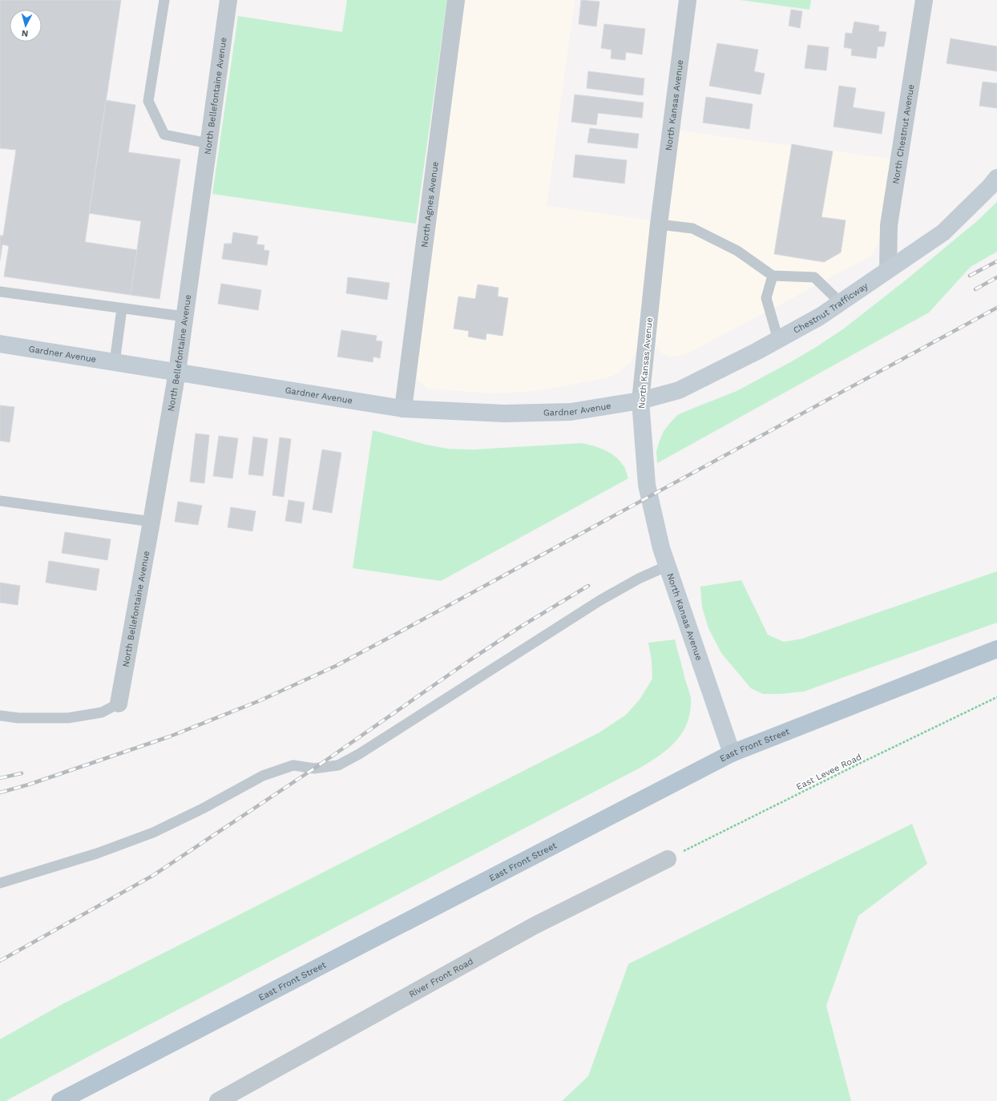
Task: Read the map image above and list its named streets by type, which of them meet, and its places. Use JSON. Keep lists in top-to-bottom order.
{
  "streets": {
    "main road": ["East Front Street"],
    "street": [
      "North Bellefontaine Avenue",
      "North Kansas Avenue",
      "North Chestnut Avenue",
      "North Agnes Avenue",
      "Chestnut Trafficway",
      "Gardner Avenue",
      "River Front Road"
    ],
    "path": ["East Levee Road"]
  },
  "crossings": [
    ["North Bellefontaine Avenue", "Gardner Avenue"],
    ["North Kansas Avenue", "Chestnut Trafficway"],
    ["North Kansas Avenue", "Gardner Avenue"],
    ["North Kansas Avenue", "East Front Street"],
    ["North Chestnut Avenue", "Chestnut Trafficway"],
    ["North Agnes Avenue", "Gardner Avenue"],
    ["Chestnut Trafficway", "Gardner Avenue"],
    ["East Levee Road", "River Front Road"]
  ],
  "north": "bottom"
}
